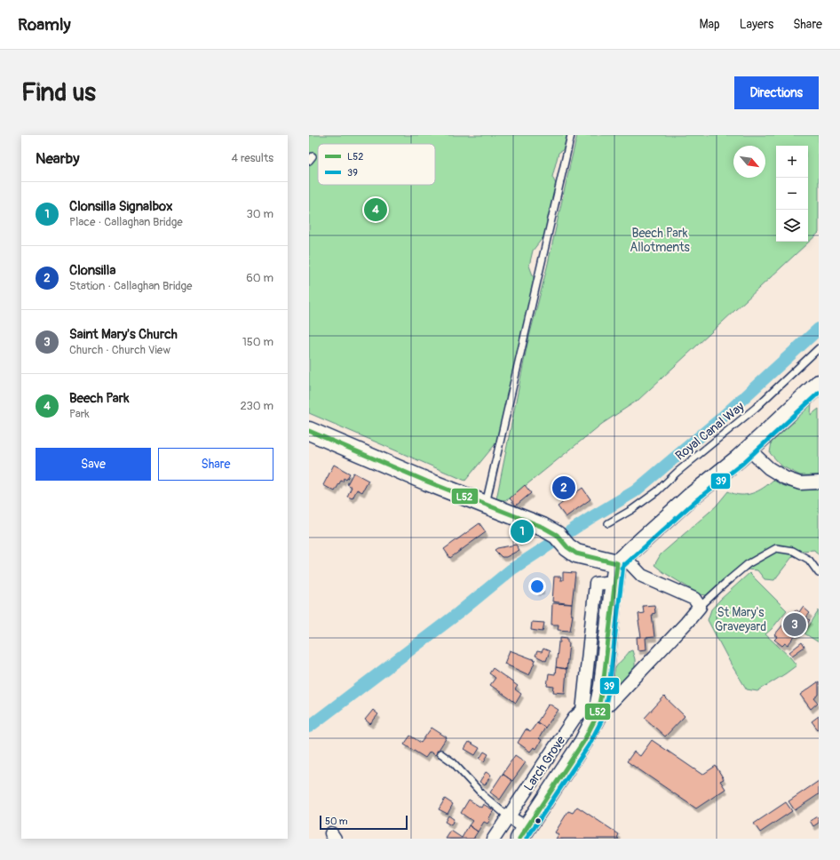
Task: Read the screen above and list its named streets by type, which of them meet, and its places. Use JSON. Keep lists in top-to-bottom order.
{
  "streets": {
    "street": ["Larch Grove"],
    "lane": ["Royal Canal Way"]
  },
  "parks": ["Beech Park Allotments", "St Mary's Graveyard"],
  "lines": ["transit line 39", "transit line L52"],
  "legend": ["L52", "39"],
  "scale_bar": "50 m",
  "north": "bottom right",
  "page": {
    "header": "Roamly",
    "nav": ["Map", "Layers", "Share"],
    "buttons": [
      "Directions",
      ["Save", "Share"]
    ],
    "title": "Find us",
    "heading": ["Nearby", "4 results"],
    "map_buttons": ["+", "−"],
    "list": [
      {
        "mark": "1",
        "name": "Clonsilla Signalbox",
        "note": "Place · Callaghan Bridge",
        "value": "30 m"
      },
      {
        "mark": "2",
        "name": "Clonsilla",
        "note": "Station · Callaghan Bridge",
        "value": "60 m"
      },
      {
        "mark": "3",
        "name": "Saint Mary's Church",
        "note": "Church · Church View",
        "value": "150 m"
      },
      {
        "mark": "4",
        "name": "Beech Park",
        "note": "Park",
        "value": "230 m"
      }
    ],
    "pins": [
      "4",
      "2",
      "1",
      "3"
    ],
    "scale": "50 m"
  }
}
